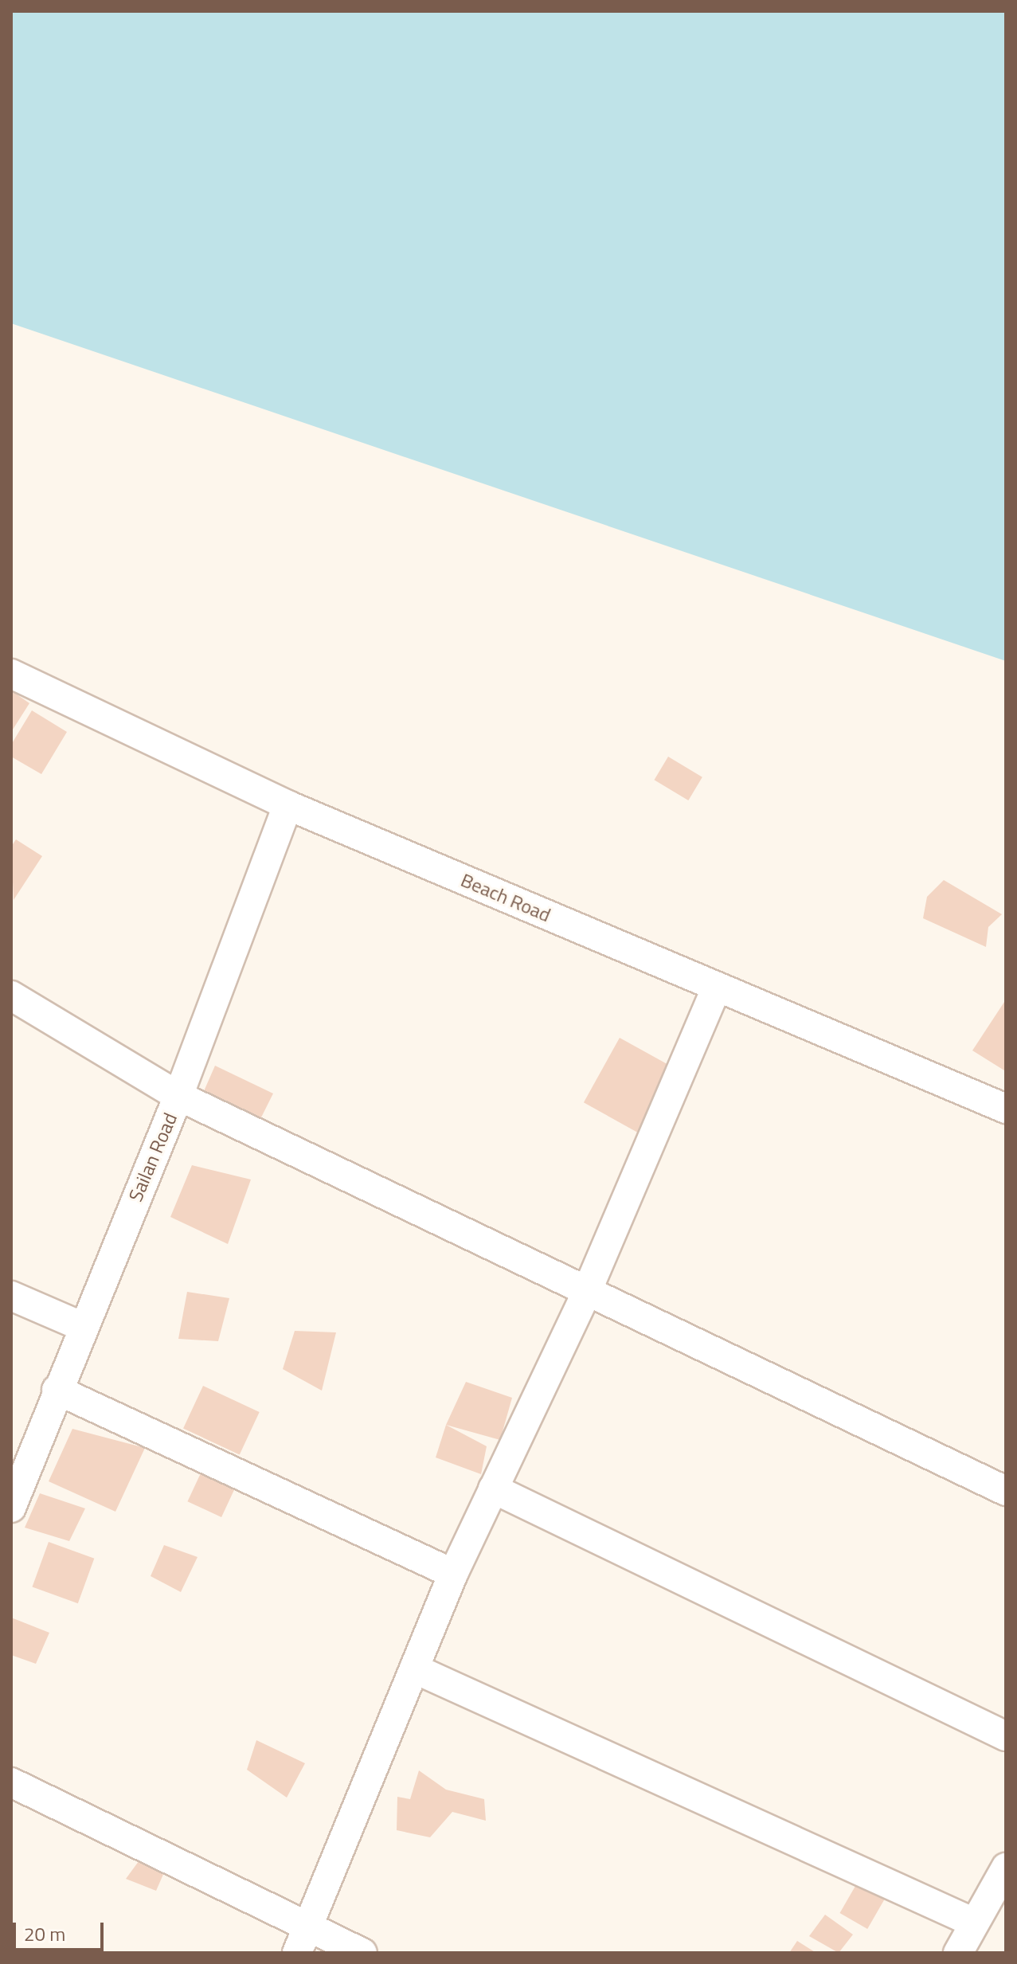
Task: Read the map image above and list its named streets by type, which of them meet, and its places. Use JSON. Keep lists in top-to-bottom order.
{
  "streets": {
    "street": ["Beach Road", "Sailan Road"]
  },
  "crossings": [
    ["Beach Road", "Sailan Road"]
  ],
  "scale_bar": "20 m"
}
